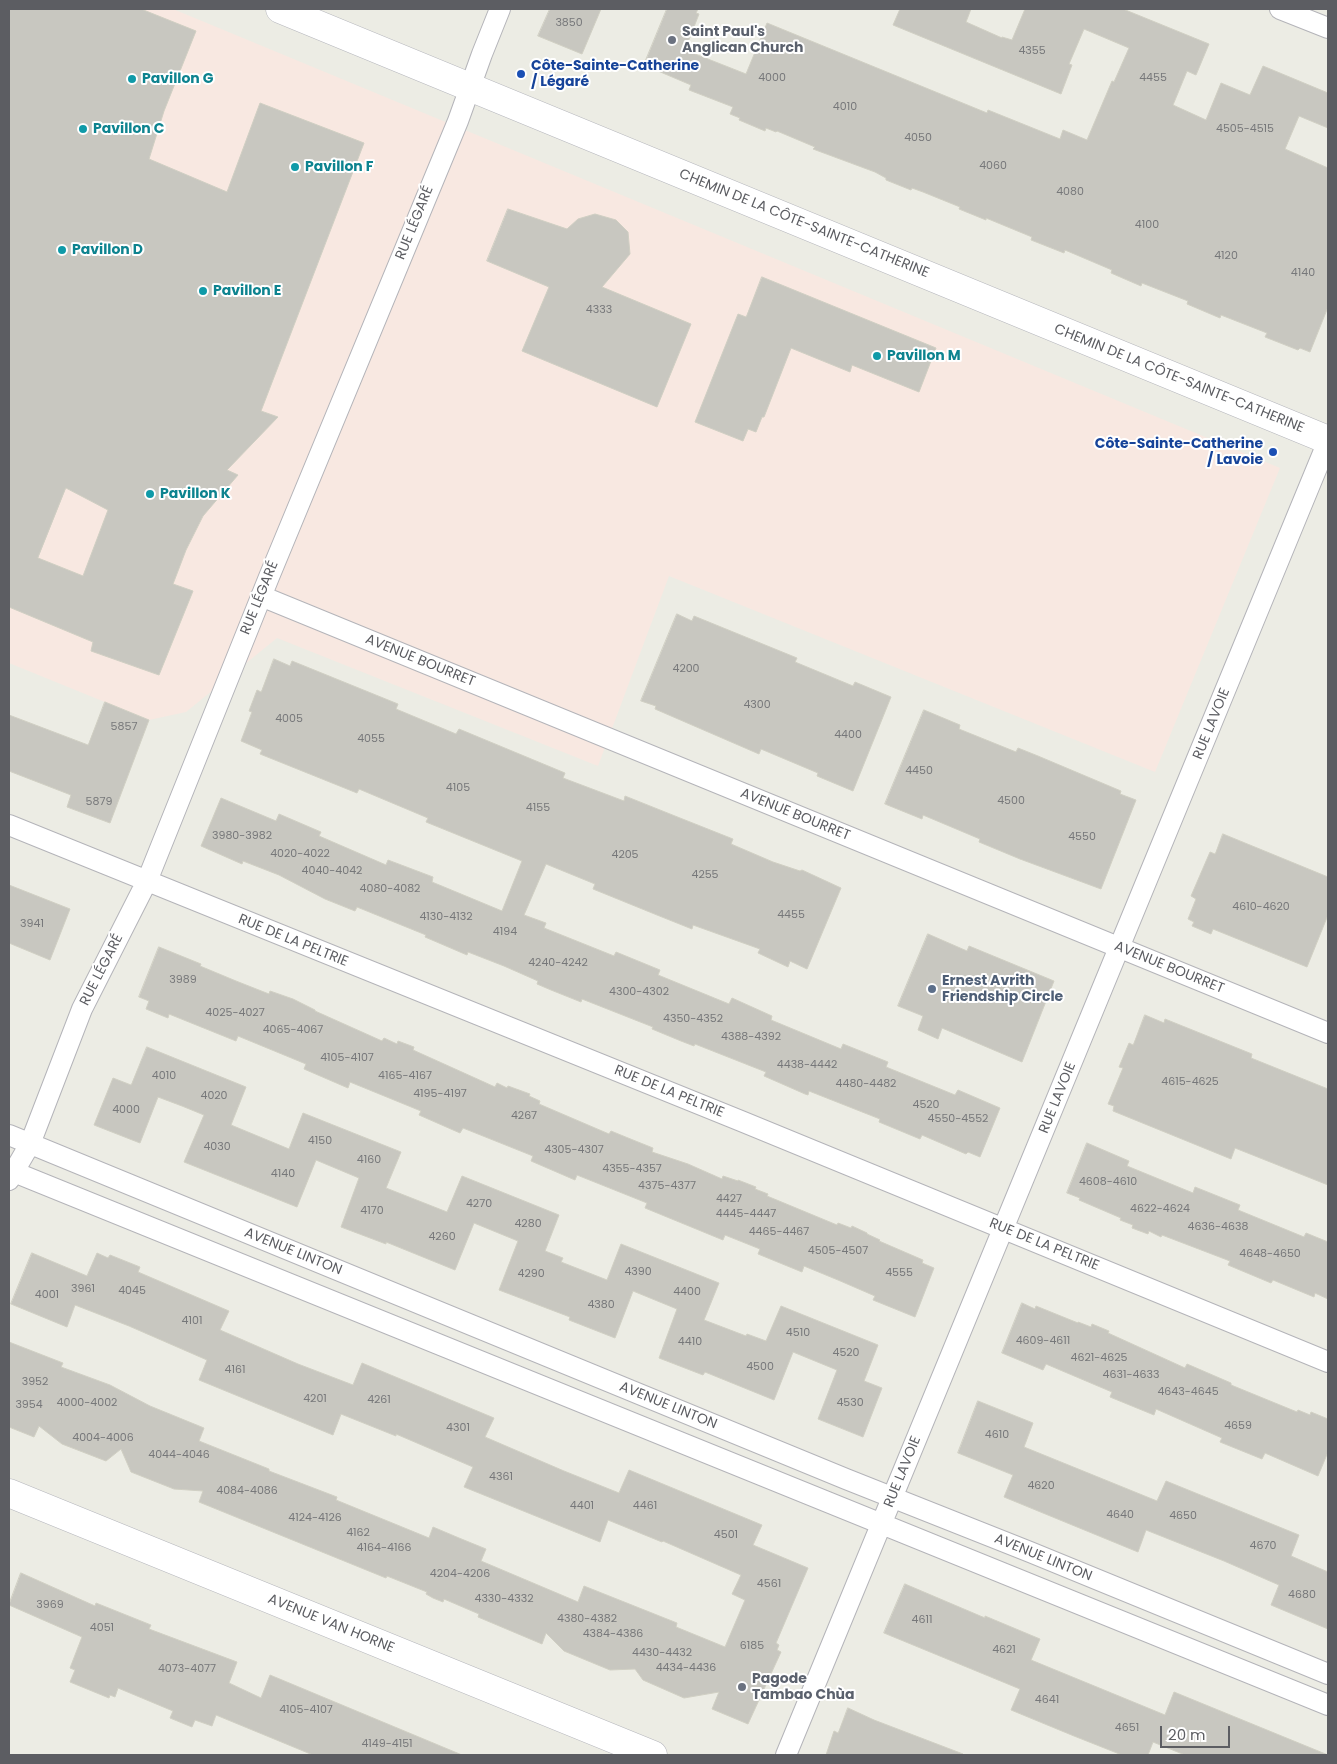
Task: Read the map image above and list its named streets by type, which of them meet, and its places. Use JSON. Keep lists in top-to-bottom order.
{
  "streets": {
    "main road": ["CHEMIN DE LA CÔTE-SAINTE-CATHERINE", "AVENUE VAN HORNE"],
    "street": [
      "RUE LÉGARÉ",
      "AVENUE BOURRET",
      "RUE LAVOIE",
      "RUE DE LA PELTRIE",
      "AVENUE LINTON"
    ]
  },
  "crossings": [
    ["RUE LÉGARÉ", "CHEMIN DE LA CÔTE-SAINTE-CATHERINE"],
    ["RUE LÉGARÉ", "AVENUE BOURRET"],
    ["RUE LÉGARÉ", "RUE DE LA PELTRIE"],
    ["RUE LÉGARÉ", "AVENUE LINTON"],
    ["CHEMIN DE LA CÔTE-SAINTE-CATHERINE", "RUE LAVOIE"],
    ["AVENUE BOURRET", "RUE LAVOIE"],
    ["RUE LAVOIE", "RUE DE LA PELTRIE"],
    ["RUE LAVOIE", "AVENUE LINTON"]
  ],
  "places": [
    "Saint Paul's Anglican Church",
    "Côte-Sainte-Catherine / Légaré",
    "Pavillon G",
    "Pavillon C",
    "Pavillon F",
    "Pavillon D",
    "Pavillon E",
    "Pavillon M",
    "Côte-Sainte-Catherine / Lavoie",
    "Pavillon K",
    "Ernest Avrith Friendship Circle",
    "Pagode Tambao Chùa"
  ],
  "house_numbers": [
    "3850",
    "4355",
    "4000",
    "4455",
    "4010",
    "4505-4515",
    "4050",
    "4060",
    "4080",
    "4100",
    "4120",
    "4140",
    "4333",
    "4200",
    "4300",
    "4005",
    "5857",
    "4400",
    "4055",
    "4450",
    "4105",
    "4500",
    "5879",
    "4155",
    "3980-3982",
    "4550",
    "4020-4022",
    "4205",
    "4040-4042",
    "4255",
    "4080-4082",
    "4610-4620",
    "4455",
    "4130-4132",
    "3941",
    "4194",
    "4240-4242",
    "3989",
    "4300-4302",
    "4025-4027",
    "4350-4352",
    "4065-4067",
    "4388-4392",
    "4105-4107",
    "4438-4442",
    "4010",
    "4165-4167",
    "4615-4625",
    "4480-4482",
    "4195-4197",
    "4020",
    "4520",
    "4000",
    "4267",
    "4550-4552",
    "4150",
    "4030",
    "4305-4307",
    "4160",
    "4355-4357",
    "4140",
    "4608-4610",
    "4375-4377",
    "4427",
    "4270",
    "4622-4624",
    "4170",
    "4445-4447",
    "4280",
    "4636-4638",
    "4465-4467",
    "4260",
    "4505-4507",
    "4648-4650",
    "4390",
    "4555",
    "4290",
    "3961",
    "4045",
    "4400",
    "4001",
    "4380",
    "4101",
    "4510",
    "4609-4611",
    "4410",
    "4520",
    "4621-4625",
    "4500",
    "4161",
    "4631-4633",
    "3952",
    "4643-4645",
    "4201",
    "4261",
    "4000-4002",
    "4530",
    "3954",
    "4659",
    "4301",
    "4610",
    "4004-4006",
    "4044-4046",
    "4361",
    "4620",
    "4084-4086",
    "4401",
    "4461",
    "4640",
    "4650",
    "4124-4126",
    "4162",
    "4501",
    "4670",
    "4164-4166",
    "4204-4206",
    "4561",
    "4680",
    "4330-4332",
    "3969",
    "4380-4382",
    "4611",
    "4051",
    "4384-4386",
    "6185",
    "4621",
    "4430-4432",
    "4434-4436",
    "4073-4077",
    "4641",
    "4105-4107",
    "4651",
    "4149-4151"
  ],
  "scale_bar": "20 m"
}
